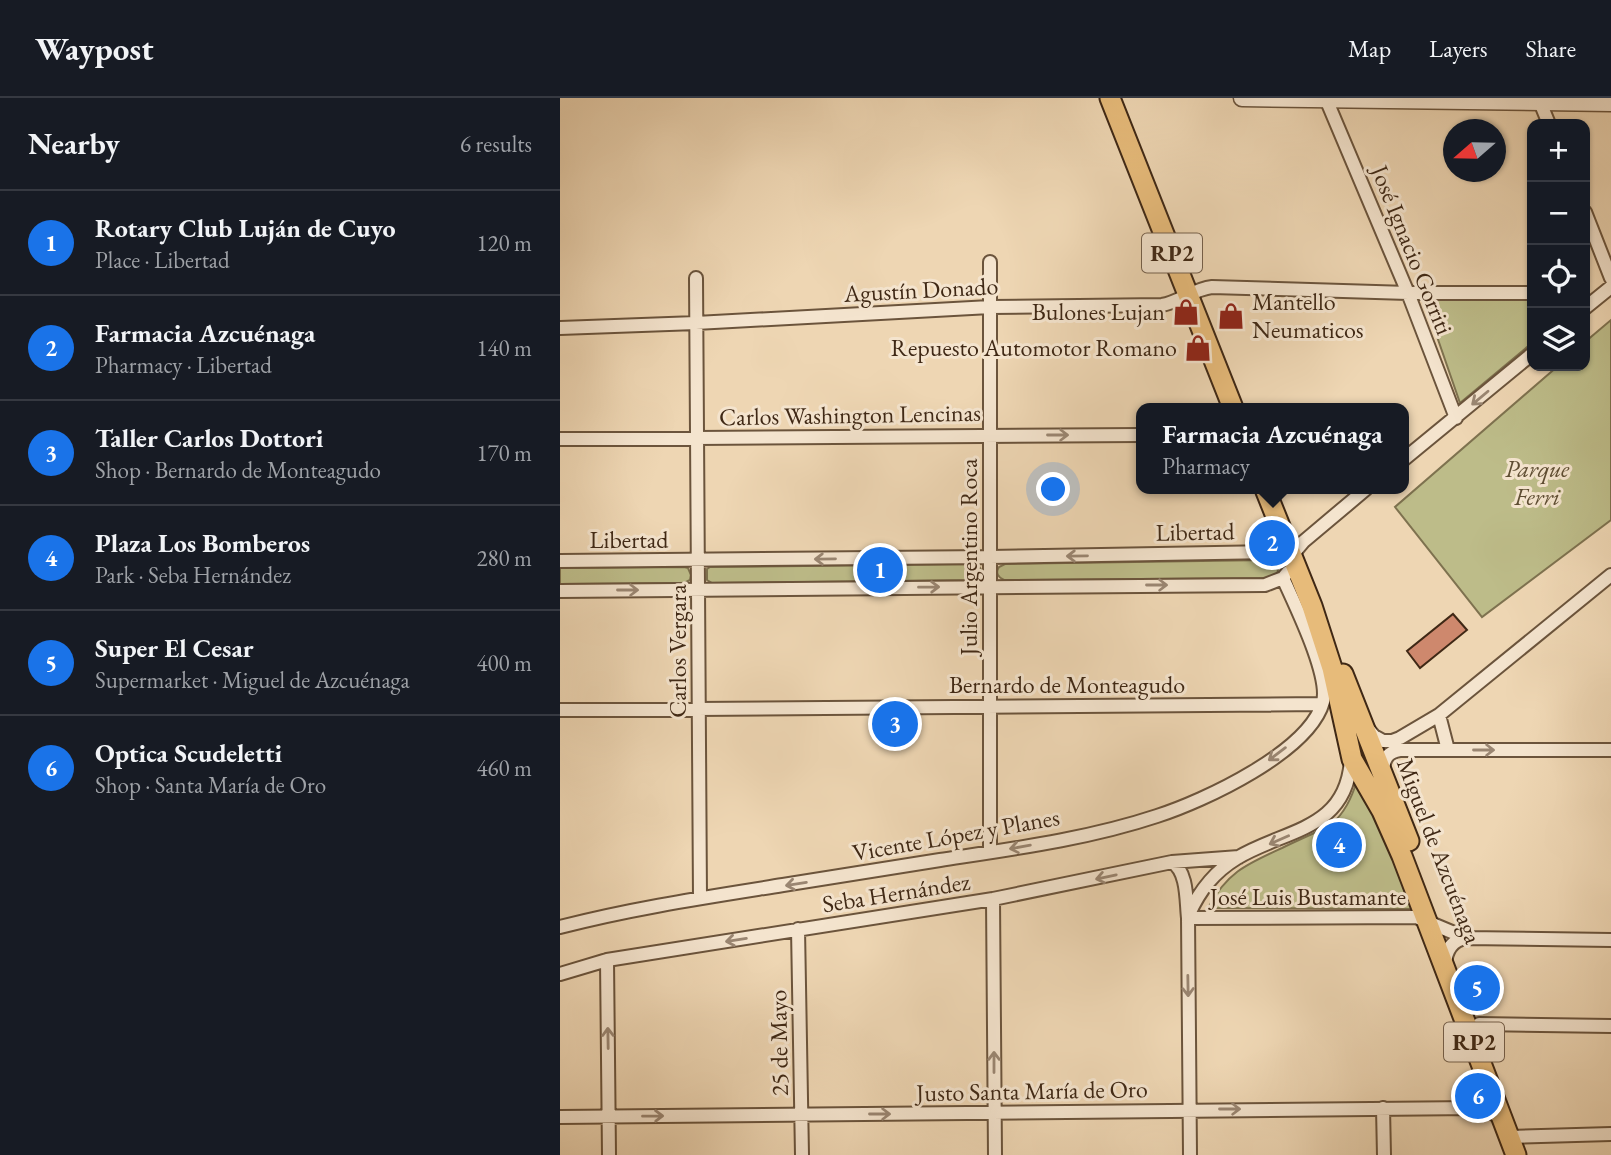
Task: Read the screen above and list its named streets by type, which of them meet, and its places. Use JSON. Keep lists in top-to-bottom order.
{
  "streets": {
    "main road": ["RP2", "Miguel de Azcuénaga"],
    "street": [
      "José Ignacio Gorriti",
      "Agustín Donado",
      "Carlos Washington Lencinas",
      "Libertad",
      "Julio Argentino Roca",
      "Carlos Vergara",
      "Bernardo de Monteagudo",
      "Vicente López y Planes",
      "Seba Hernández",
      "José Luis Bustamante",
      "25 de Mayo",
      "Justo Santa María de Oro"
    ]
  },
  "crossings": [
    ["José Ignacio Gorriti", "Agustín Donado"],
    ["RP2", "Agustín Donado"],
    ["Agustín Donado", "Julio Argentino Roca"],
    ["Agustín Donado", "Carlos Vergara"],
    ["Carlos Washington Lencinas", "Julio Argentino Roca"],
    ["Carlos Washington Lencinas", "Carlos Vergara"],
    ["Libertad", "Julio Argentino Roca"],
    ["Libertad", "Carlos Vergara"],
    ["Libertad", "Miguel de Azcuénaga"],
    ["Julio Argentino Roca", "Bernardo de Monteagudo"],
    ["Julio Argentino Roca", "Vicente López y Planes"],
    ["Carlos Vergara", "Bernardo de Monteagudo"],
    ["Carlos Vergara", "Vicente López y Planes"],
    ["Bernardo de Monteagudo", "Vicente López y Planes"],
    ["Miguel de Azcuénaga", "Seba Hernández"],
    ["Miguel de Azcuénaga", "José Luis Bustamante"],
    ["Miguel de Azcuénaga", "Justo Santa María de Oro"],
    ["Seba Hernández", "José Luis Bustamante"],
    ["Seba Hernández", "25 de Mayo"],
    ["25 de Mayo", "Justo Santa María de Oro"]
  ],
  "one_way": ["Vicente López y Planes", "Seba Hernández", "Justo Santa María de Oro"],
  "parks": ["Parque Ferri"],
  "places": {
    "shop": ["Bulones Lujan", "Mantello Neumaticos", "Repuesto Automotor Romano"]
  },
  "north": "left",
  "page": {
    "header": "Waypost",
    "nav": ["Map", "Layers", "Share"],
    "heading": ["Nearby", "6 results"],
    "map_buttons": ["+", "−"],
    "list": [
      {
        "mark": "1",
        "name": "Rotary Club Luján de Cuyo",
        "note": "Place · Libertad",
        "value": "120 m"
      },
      {
        "mark": "2",
        "name": "Farmacia Azcuénaga",
        "note": "Pharmacy · Libertad",
        "value": "140 m"
      },
      {
        "mark": "3",
        "name": "Taller Carlos Dottori",
        "note": "Shop · Bernardo de Monteagudo",
        "value": "170 m"
      },
      {
        "mark": "4",
        "name": "Plaza Los Bomberos",
        "note": "Park · Seba Hernández",
        "value": "280 m"
      },
      {
        "mark": "5",
        "name": "Super El Cesar",
        "note": "Supermarket · Miguel de Azcuénaga",
        "value": "400 m"
      },
      {
        "mark": "6",
        "name": "Optica Scudeletti",
        "note": "Shop · Santa María de Oro",
        "value": "460 m"
      }
    ],
    "popup": ["Farmacia Azcuénaga", "Pharmacy"],
    "pins": [
      "2",
      "1",
      "3",
      "4",
      "5",
      "6"
    ]
  }
}
